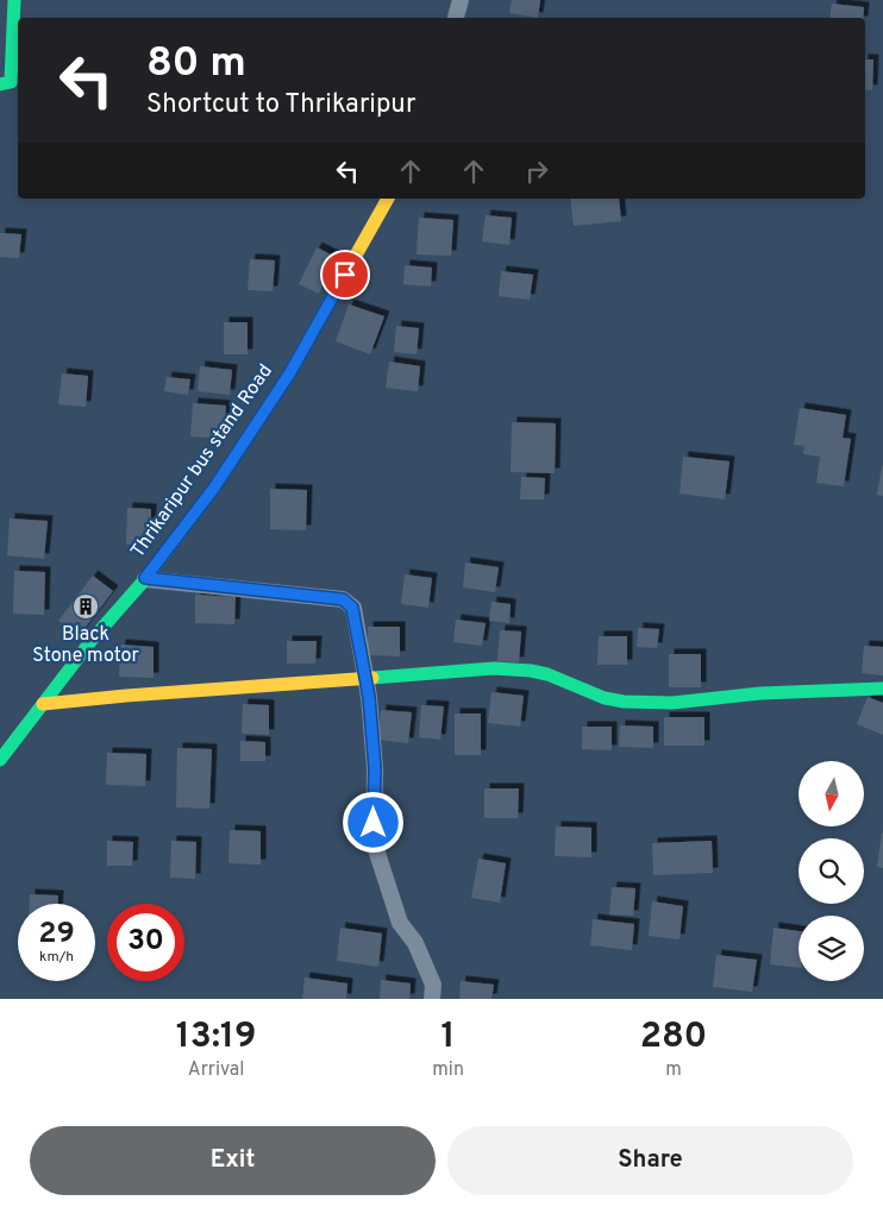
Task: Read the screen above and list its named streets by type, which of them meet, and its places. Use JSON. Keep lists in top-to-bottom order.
{
  "streets": {
    "street": ["Thrikaripur bus stand Road"]
  },
  "places": {
    "building": ["Black Stone motor"]
  },
  "north": "bottom",
  "page": {
    "turn": ["80 m", "Shortcut to Thrikaripur"],
    "speed": "29 km/h",
    "limit": "30",
    "eta": [
      "13:19",
      "Arrival",
      "1",
      "min",
      "280",
      "m"
    ],
    "buttons": ["Exit", "Share"]
  }
}
